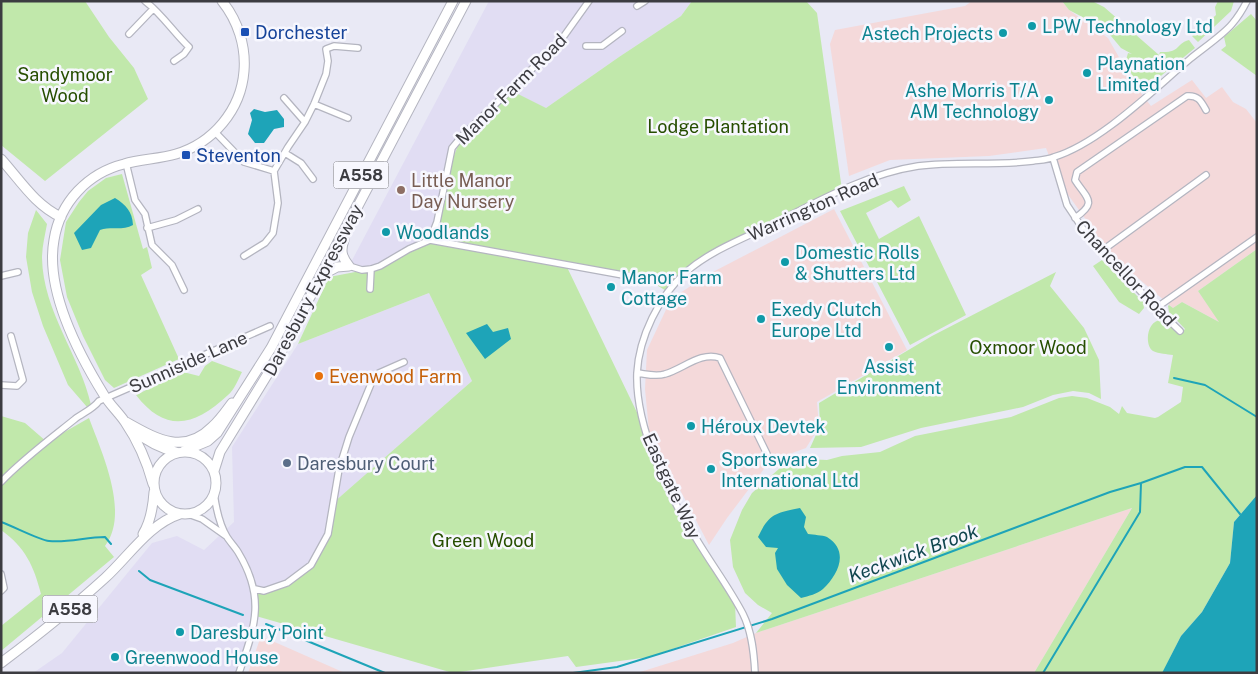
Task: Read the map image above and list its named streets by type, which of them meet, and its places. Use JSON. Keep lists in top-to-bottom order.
{
  "streets": {
    "main road": ["A558", "Daresbury Expressway"],
    "street": [
      "Manor Farm Road",
      "Warrington Road",
      "Chancellor Road",
      "Sunniside Lane",
      "Eastgate Way"
    ]
  },
  "crossings": [
    ["A558", "Daresbury Expressway"],
    ["Warrington Road", "Chancellor Road"],
    ["Warrington Road", "Eastgate Way"]
  ],
  "water": ["Keckwick Brook"],
  "parks": [
    "Sandymoor Wood",
    "Lodge Plantation",
    "Oxmoor Wood",
    "Green Wood"
  ],
  "places": {
    "other": [
      "LPW Technology Ltd",
      "Astech Projects",
      "Playnation Limited",
      "Ashe Morris T/A AM Technology",
      "Little Manor Day Nursery",
      "Woodlands",
      "Domestic Rolls & Shutters Ltd",
      "Manor Farm Cottage",
      "Exedy Clutch Europe Ltd",
      "Assist Environment",
      "Evenwood Farm",
      "Héroux Devtek",
      "Daresbury Court",
      "Sportsware International Ltd",
      "Daresbury Point",
      "Greenwood House"
    ],
    "transit": ["Dorchester", "Steventon"]
  }
}
